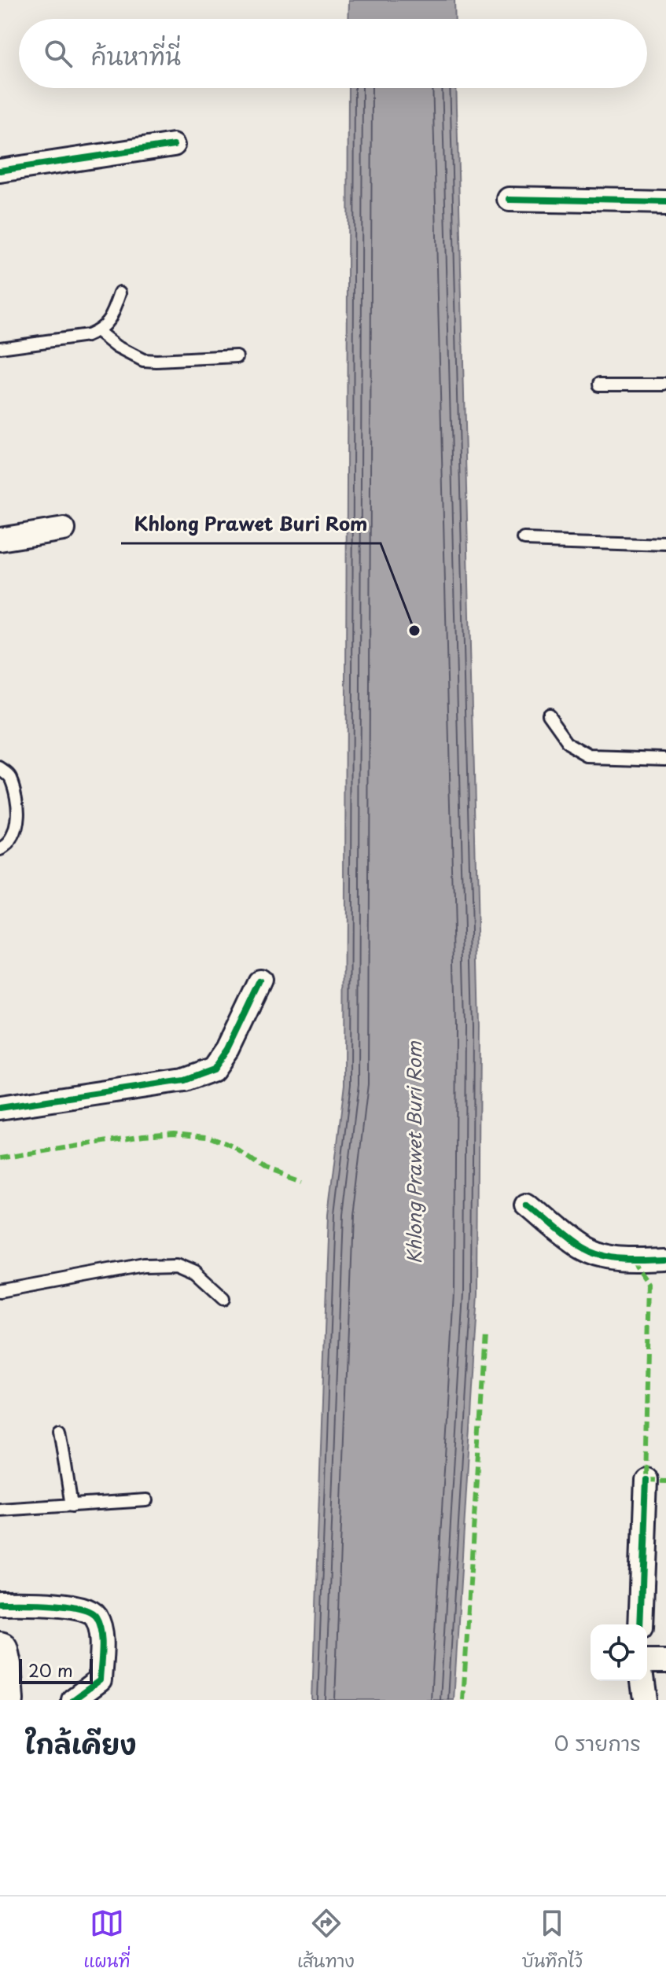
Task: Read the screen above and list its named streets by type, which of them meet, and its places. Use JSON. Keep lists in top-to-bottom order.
{
  "water": ["Khlong Prawet Buri Rom"],
  "places": ["Khlong Prawet Buri Rom"],
  "scale_bar": "20 m",
  "page": {
    "search": "ค้นหาที่นี่",
    "scale": "20 m",
    "heading": ["ใกล้เคียง", "0 รายการ"],
    "nav": ["แผนที่", "เส้นทาง", "บันทึกไว้"]
  }
}
